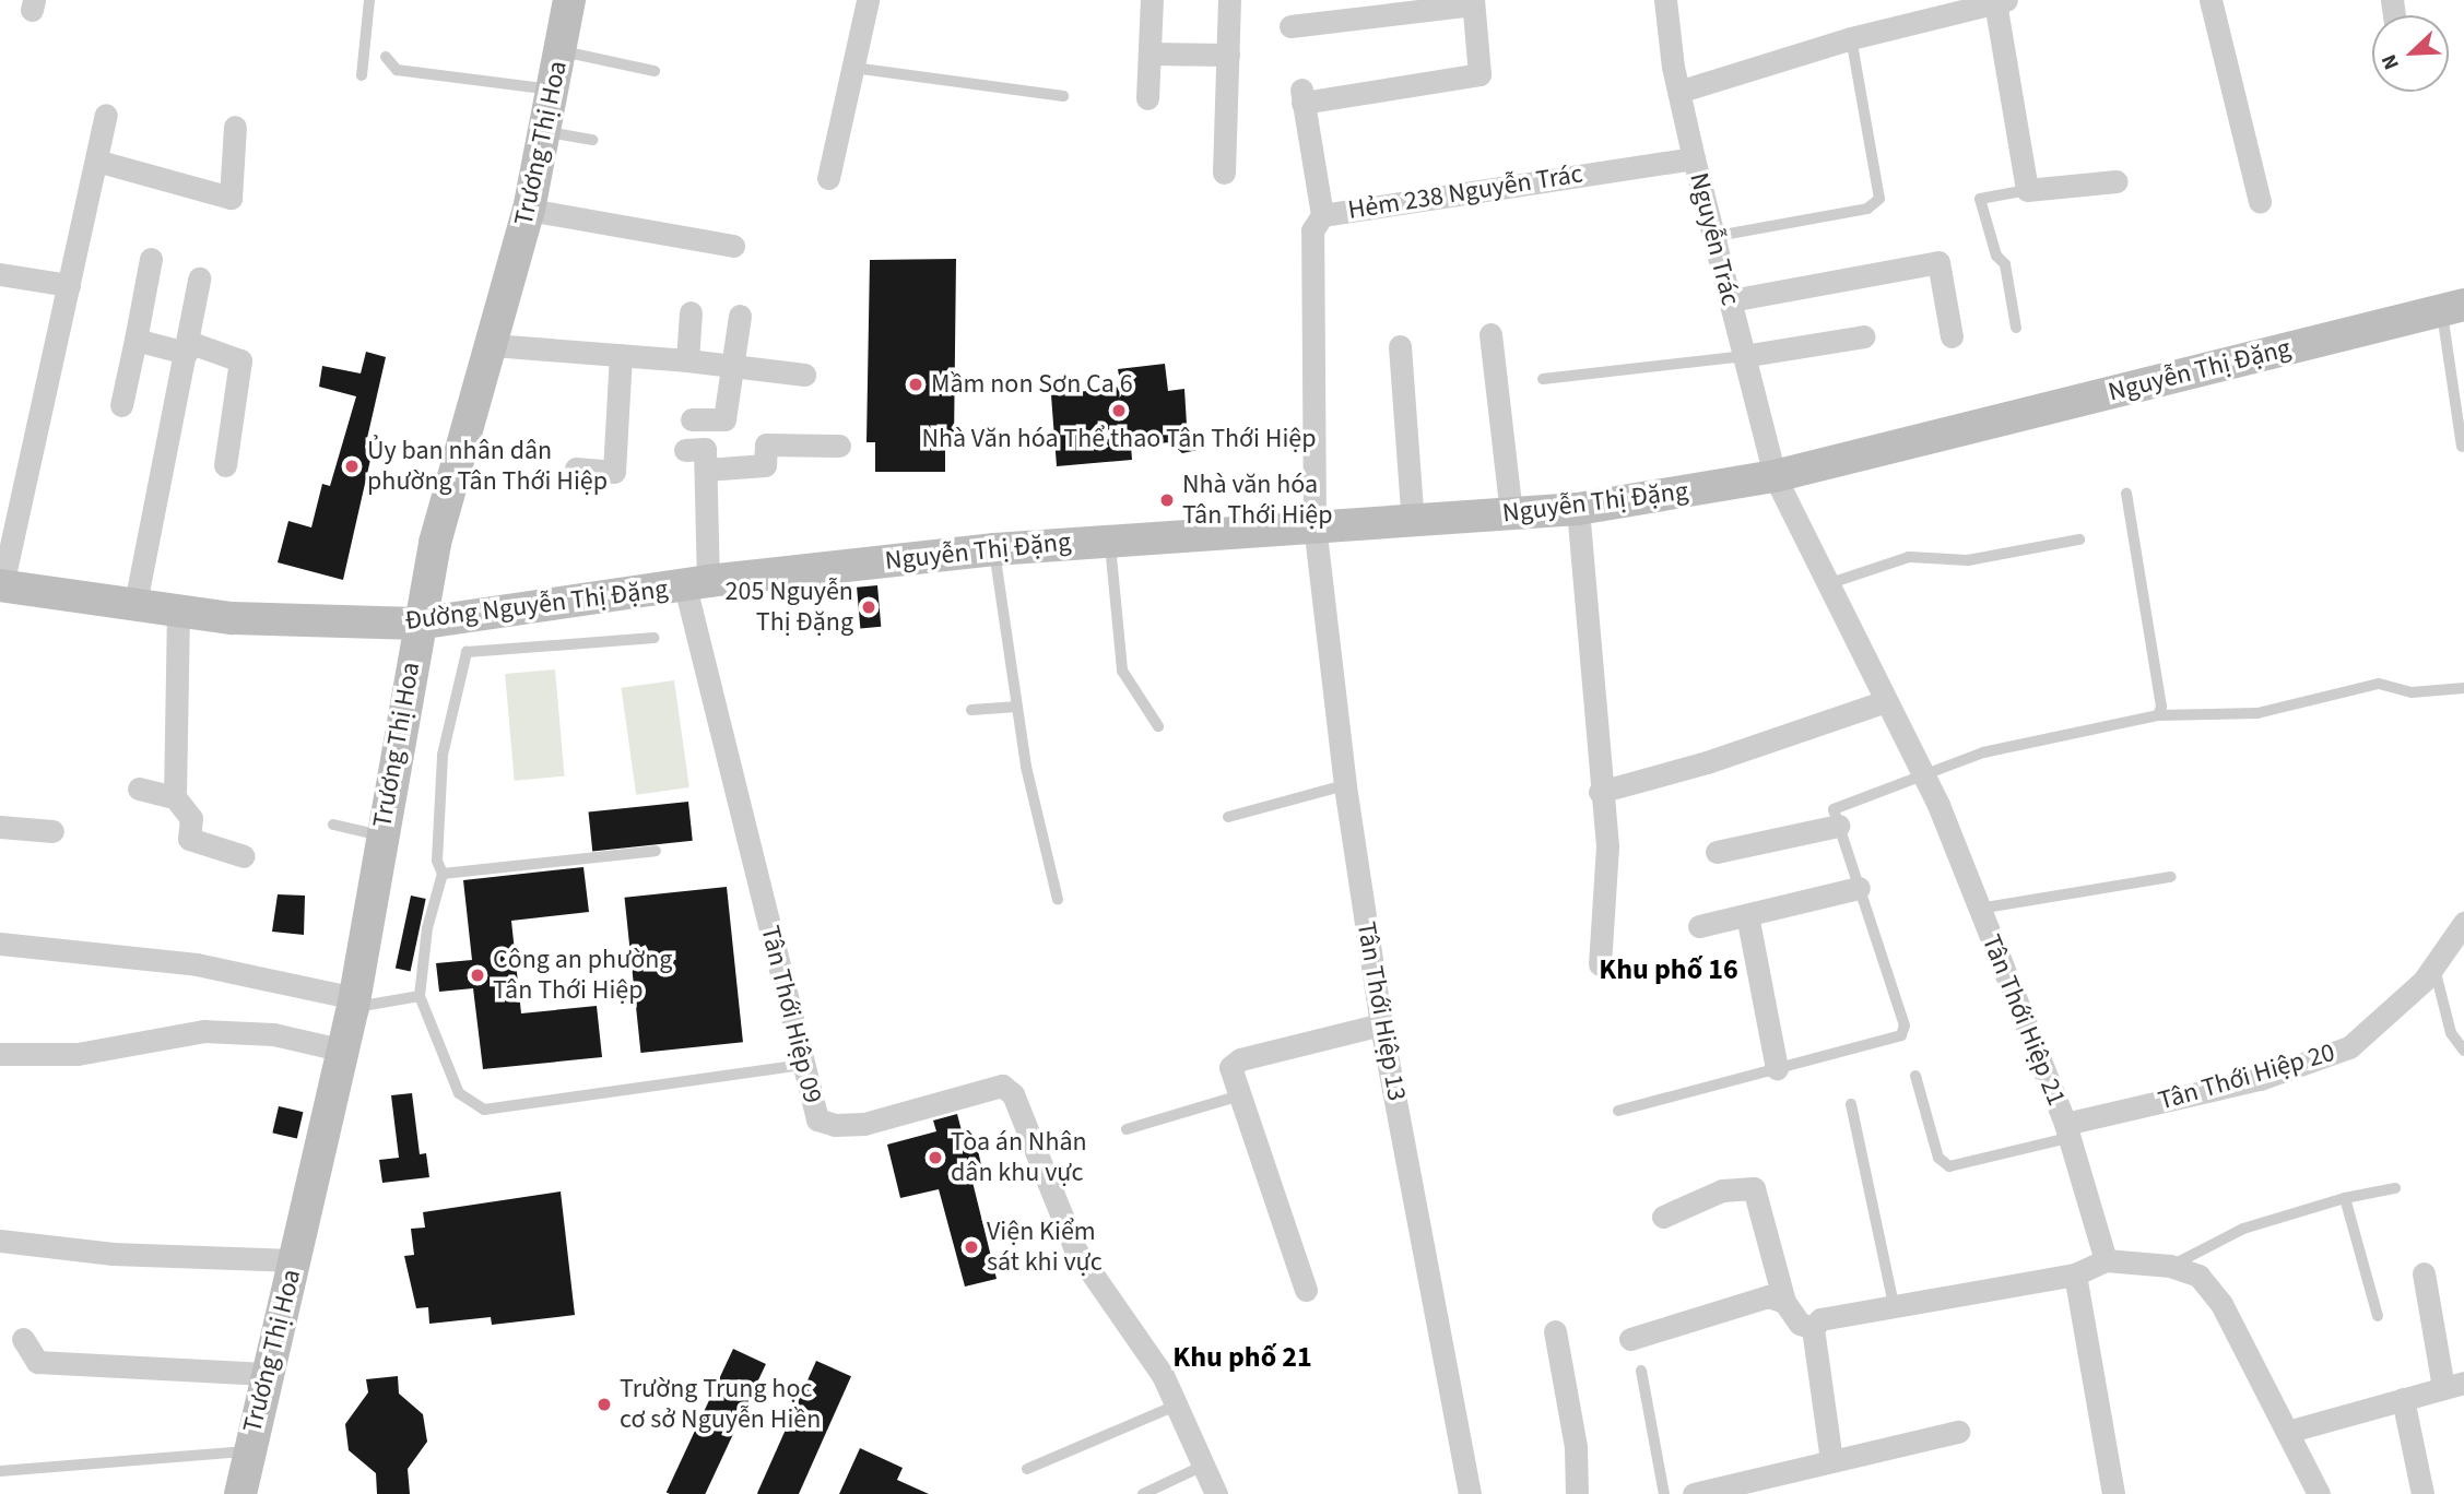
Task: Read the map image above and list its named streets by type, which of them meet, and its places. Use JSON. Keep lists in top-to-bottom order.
{
  "streets": {
    "street": [
      "Trương Thị Hoa",
      "Hẻm 238 Nguyễn Trác",
      "Nguyễn Trác",
      "Nguyễn Thị Đặng",
      "Đường Nguyễn Thị Đặng",
      "Tân Thới Hiệp 13",
      "Tân Thới Hiệp 09",
      "Tân Thới Hiệp 21",
      "Tân Thới Hiệp 20"
    ]
  },
  "crossings": [
    ["Trương Thị Hoa", "Đường Nguyễn Thị Đặng"],
    ["Hẻm 238 Nguyễn Trác", "Nguyễn Trác"],
    ["Hẻm 238 Nguyễn Trác", "Nguyễn Thị Đặng"],
    ["Hẻm 238 Nguyễn Trác", "Tân Thới Hiệp 13"],
    ["Nguyễn Trác", "Nguyễn Thị Đặng"],
    ["Nguyễn Trác", "Tân Thới Hiệp 21"],
    ["Nguyễn Thị Đặng", "Đường Nguyễn Thị Đặng"],
    ["Nguyễn Thị Đặng", "Tân Thới Hiệp 13"],
    ["Nguyễn Thị Đặng", "Tân Thới Hiệp 09"],
    ["Nguyễn Thị Đặng", "Tân Thới Hiệp 21"],
    ["Đường Nguyễn Thị Đặng", "Tân Thới Hiệp 09"],
    ["Tân Thới Hiệp 21", "Tân Thới Hiệp 20"]
  ],
  "districts": ["Khu phố 16", "Khu phố 21"],
  "places": [
    "Mầm non Sơn Ca 6",
    "Nhà Văn hóa Thể thao Tân Thới Hiệp",
    "Ủy ban nhân dân phường Tân Thới Hiệp",
    "Nhà văn hóa Tân Thới Hiệp",
    "205 Nguyễn Thị Đặng",
    "Công an phường Tân Thới Hiệp",
    "Tòa án Nhân dân khu vực",
    "Viện Kiểm sát khi vực",
    "Trường Trung học cơ sở Nguyễn Hiền"
  ],
  "north": "bottom left"
}
